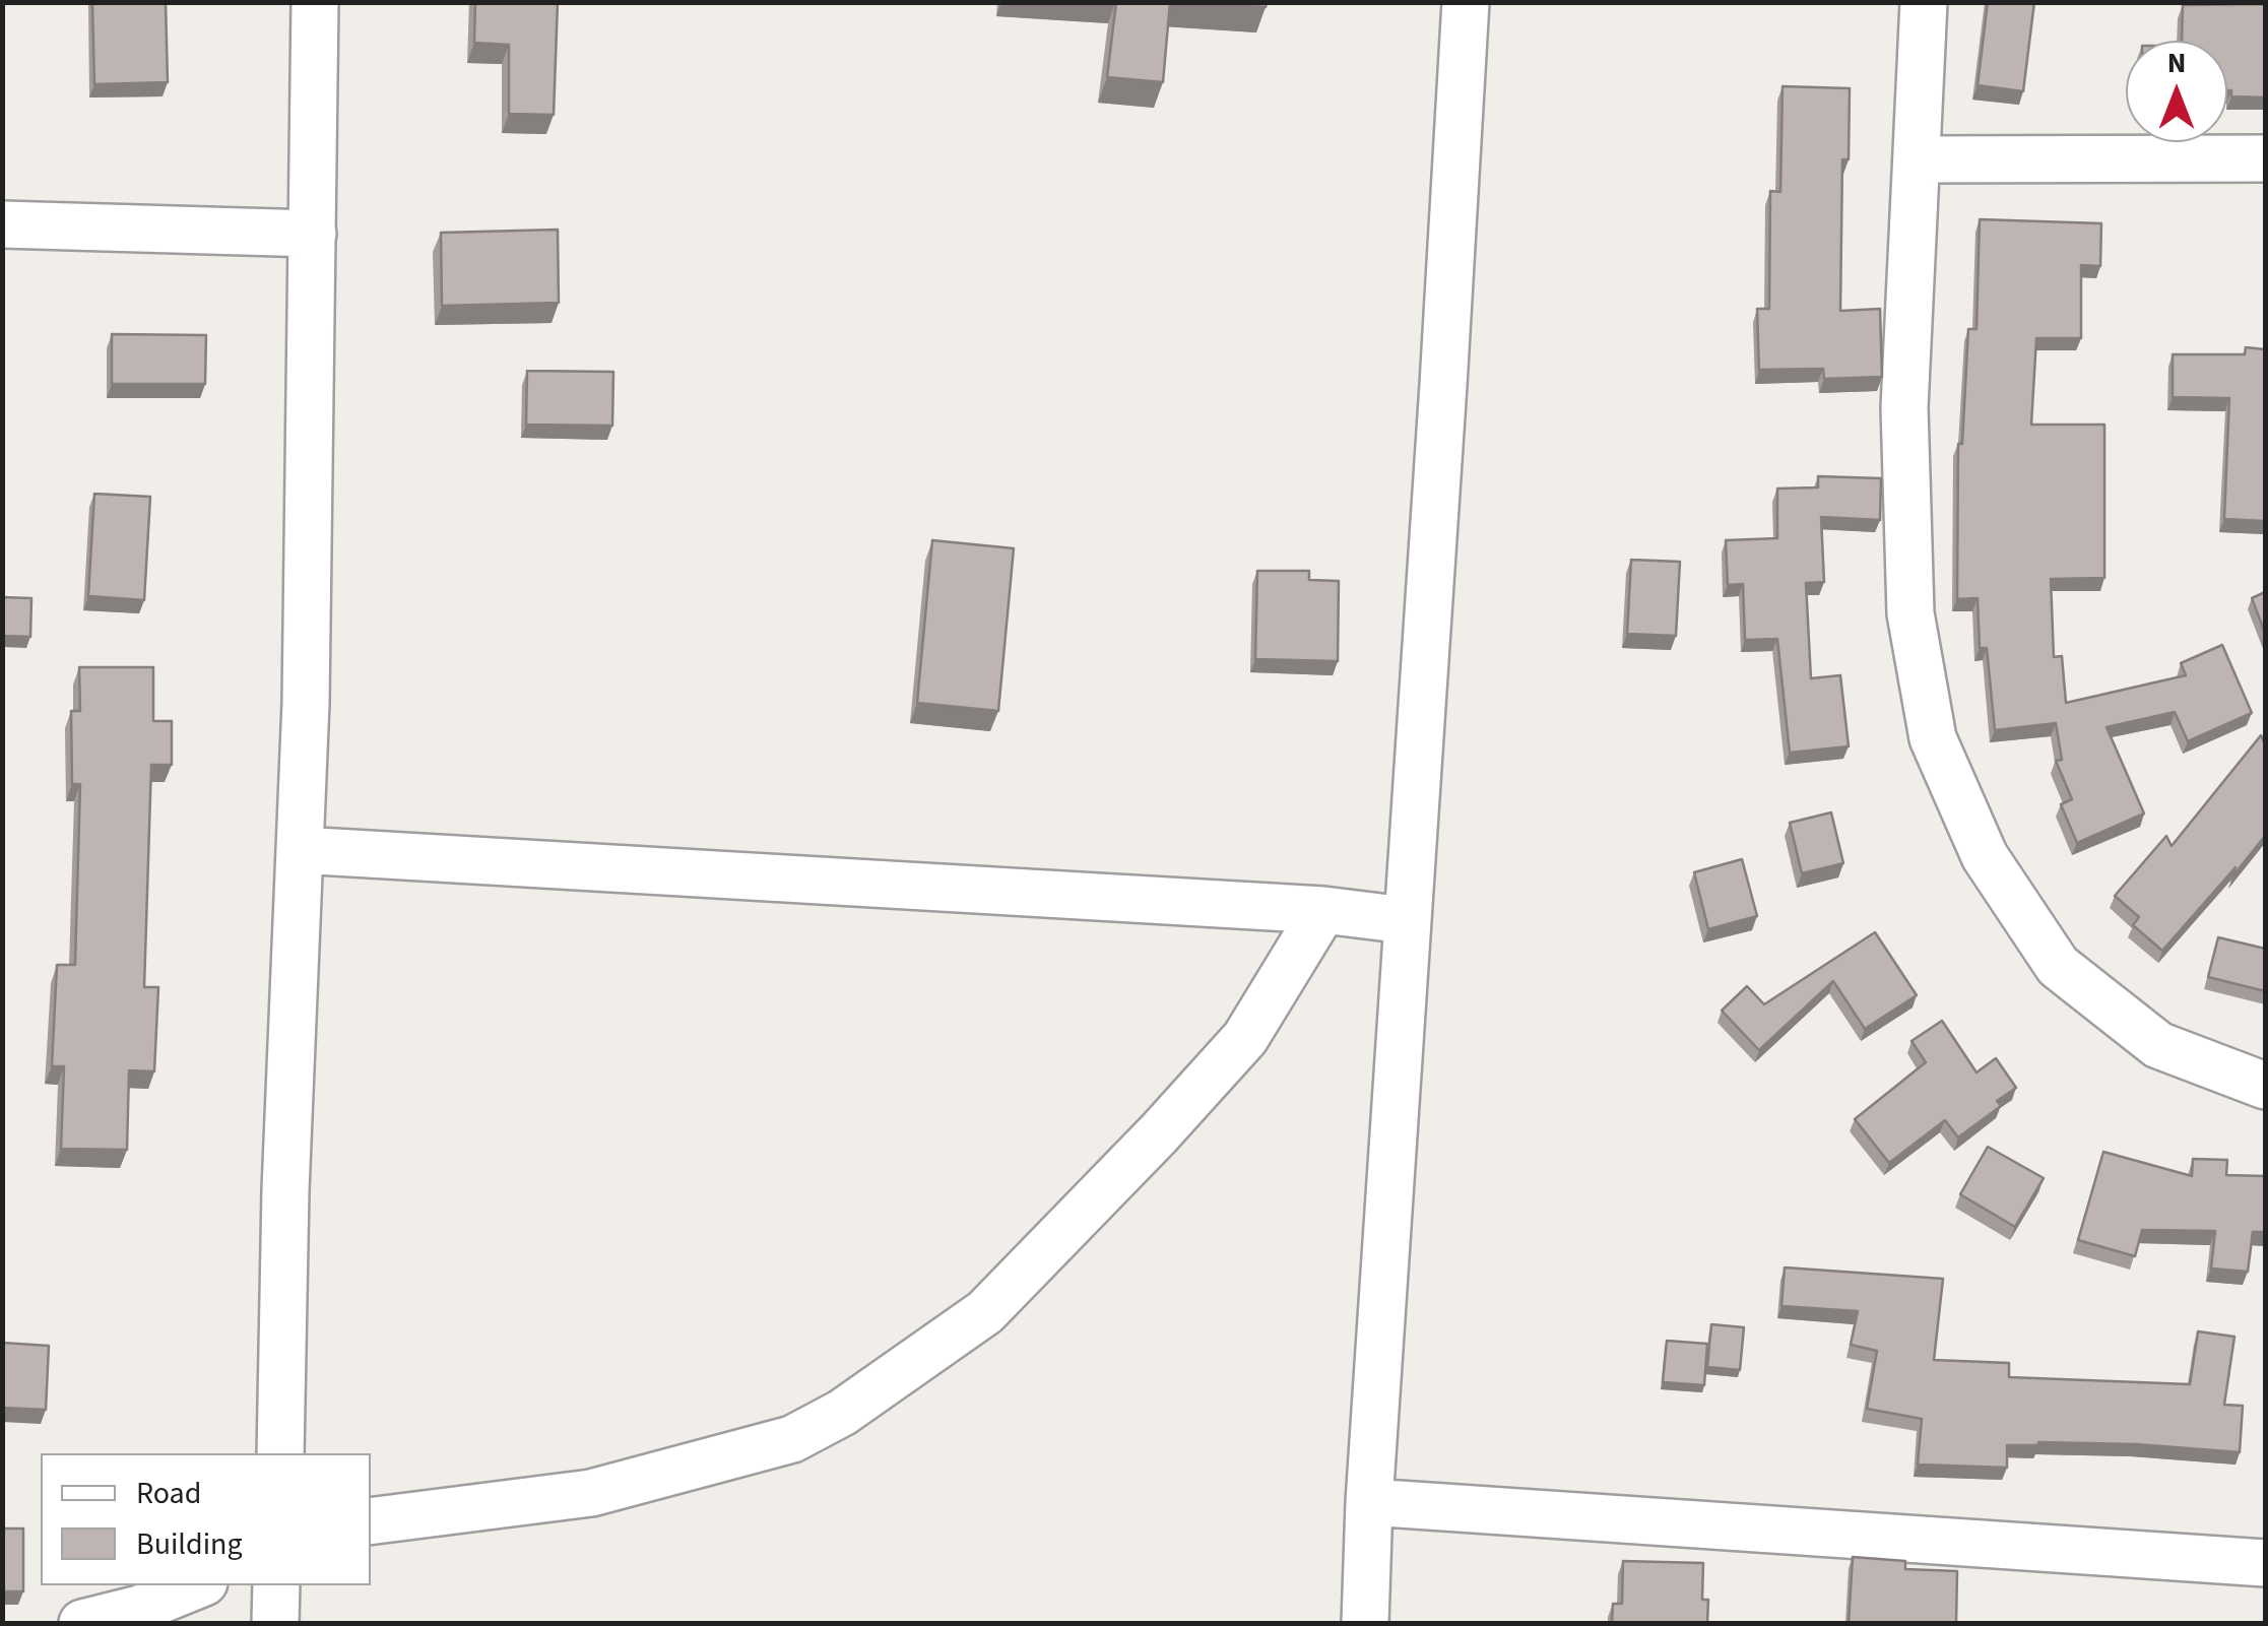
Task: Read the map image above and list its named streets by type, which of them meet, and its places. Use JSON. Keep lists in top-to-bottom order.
{
  "legend": ["Road", "Building"],
  "north": "top"
}
